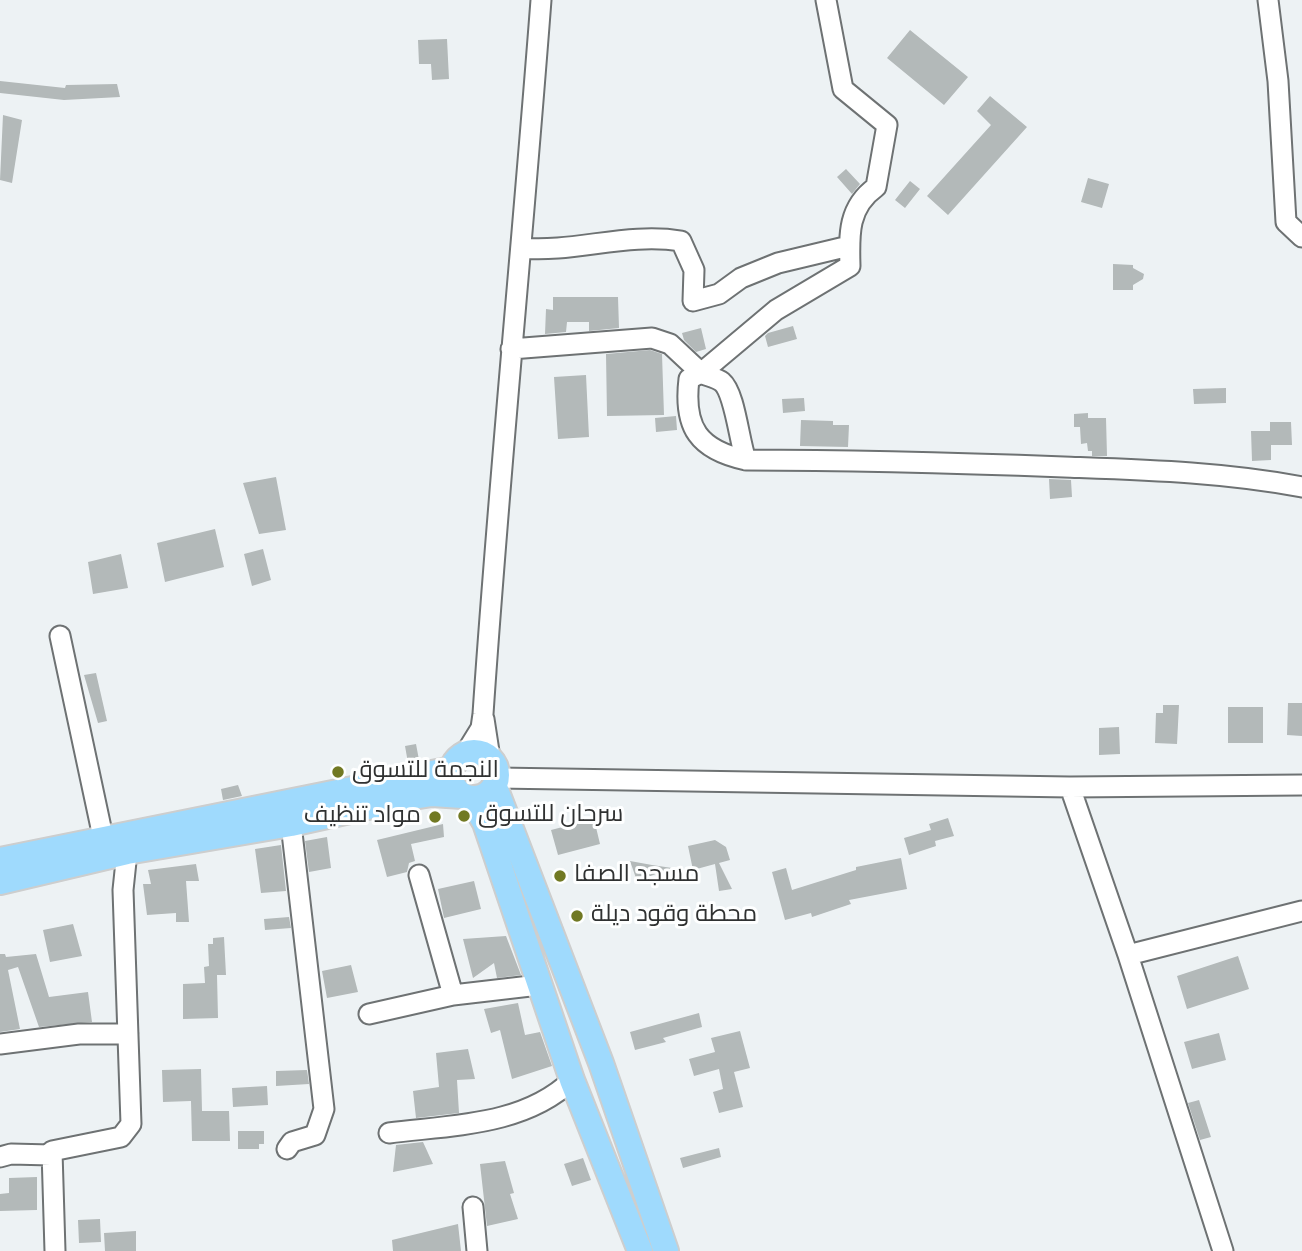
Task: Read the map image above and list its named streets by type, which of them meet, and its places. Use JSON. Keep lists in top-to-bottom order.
{
  "places": [
    "النجمة للتسوق",
    "سرحان للتسوق",
    "مواد تنظيف",
    "مسجد الصفا",
    "محطة وقود ديلة"
  ]
}
